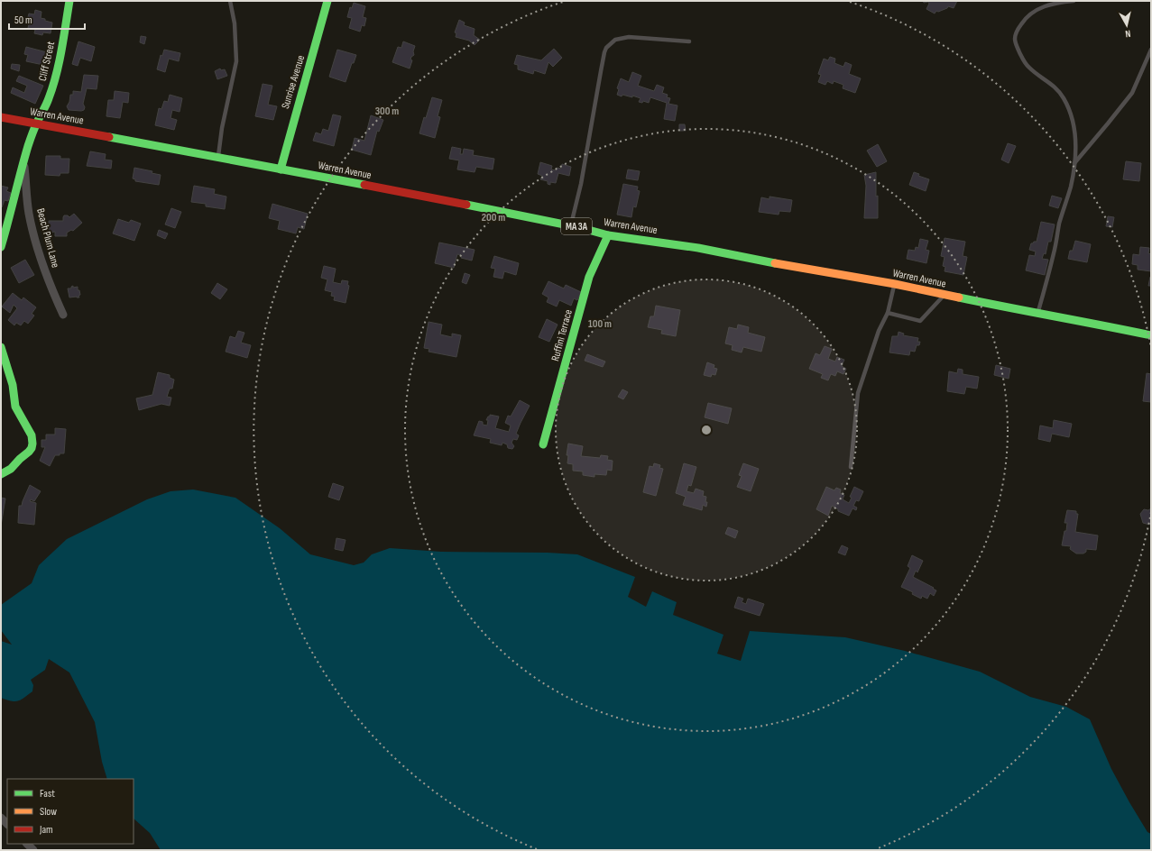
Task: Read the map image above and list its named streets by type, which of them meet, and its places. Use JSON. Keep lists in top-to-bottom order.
{
  "streets": {
    "main road": [
      "Cliff Street",
      "Sunrise Avenue",
      "Warren Avenue",
      "MA 3A",
      "Ruffini Terrace"
    ],
    "street": ["Beach Plum Lane"]
  },
  "crossings": [
    ["Cliff Street", "Warren Avenue"],
    ["Cliff Street", "Beach Plum Lane"],
    ["Sunrise Avenue", "Warren Avenue"],
    ["Warren Avenue", "Ruffini Terrace"]
  ],
  "legend": ["Fast", "Slow", "Jam"],
  "scale_bar": "50 m",
  "north": "bottom",
  "rings": ["300 m", "200 m", "100 m"]
}
